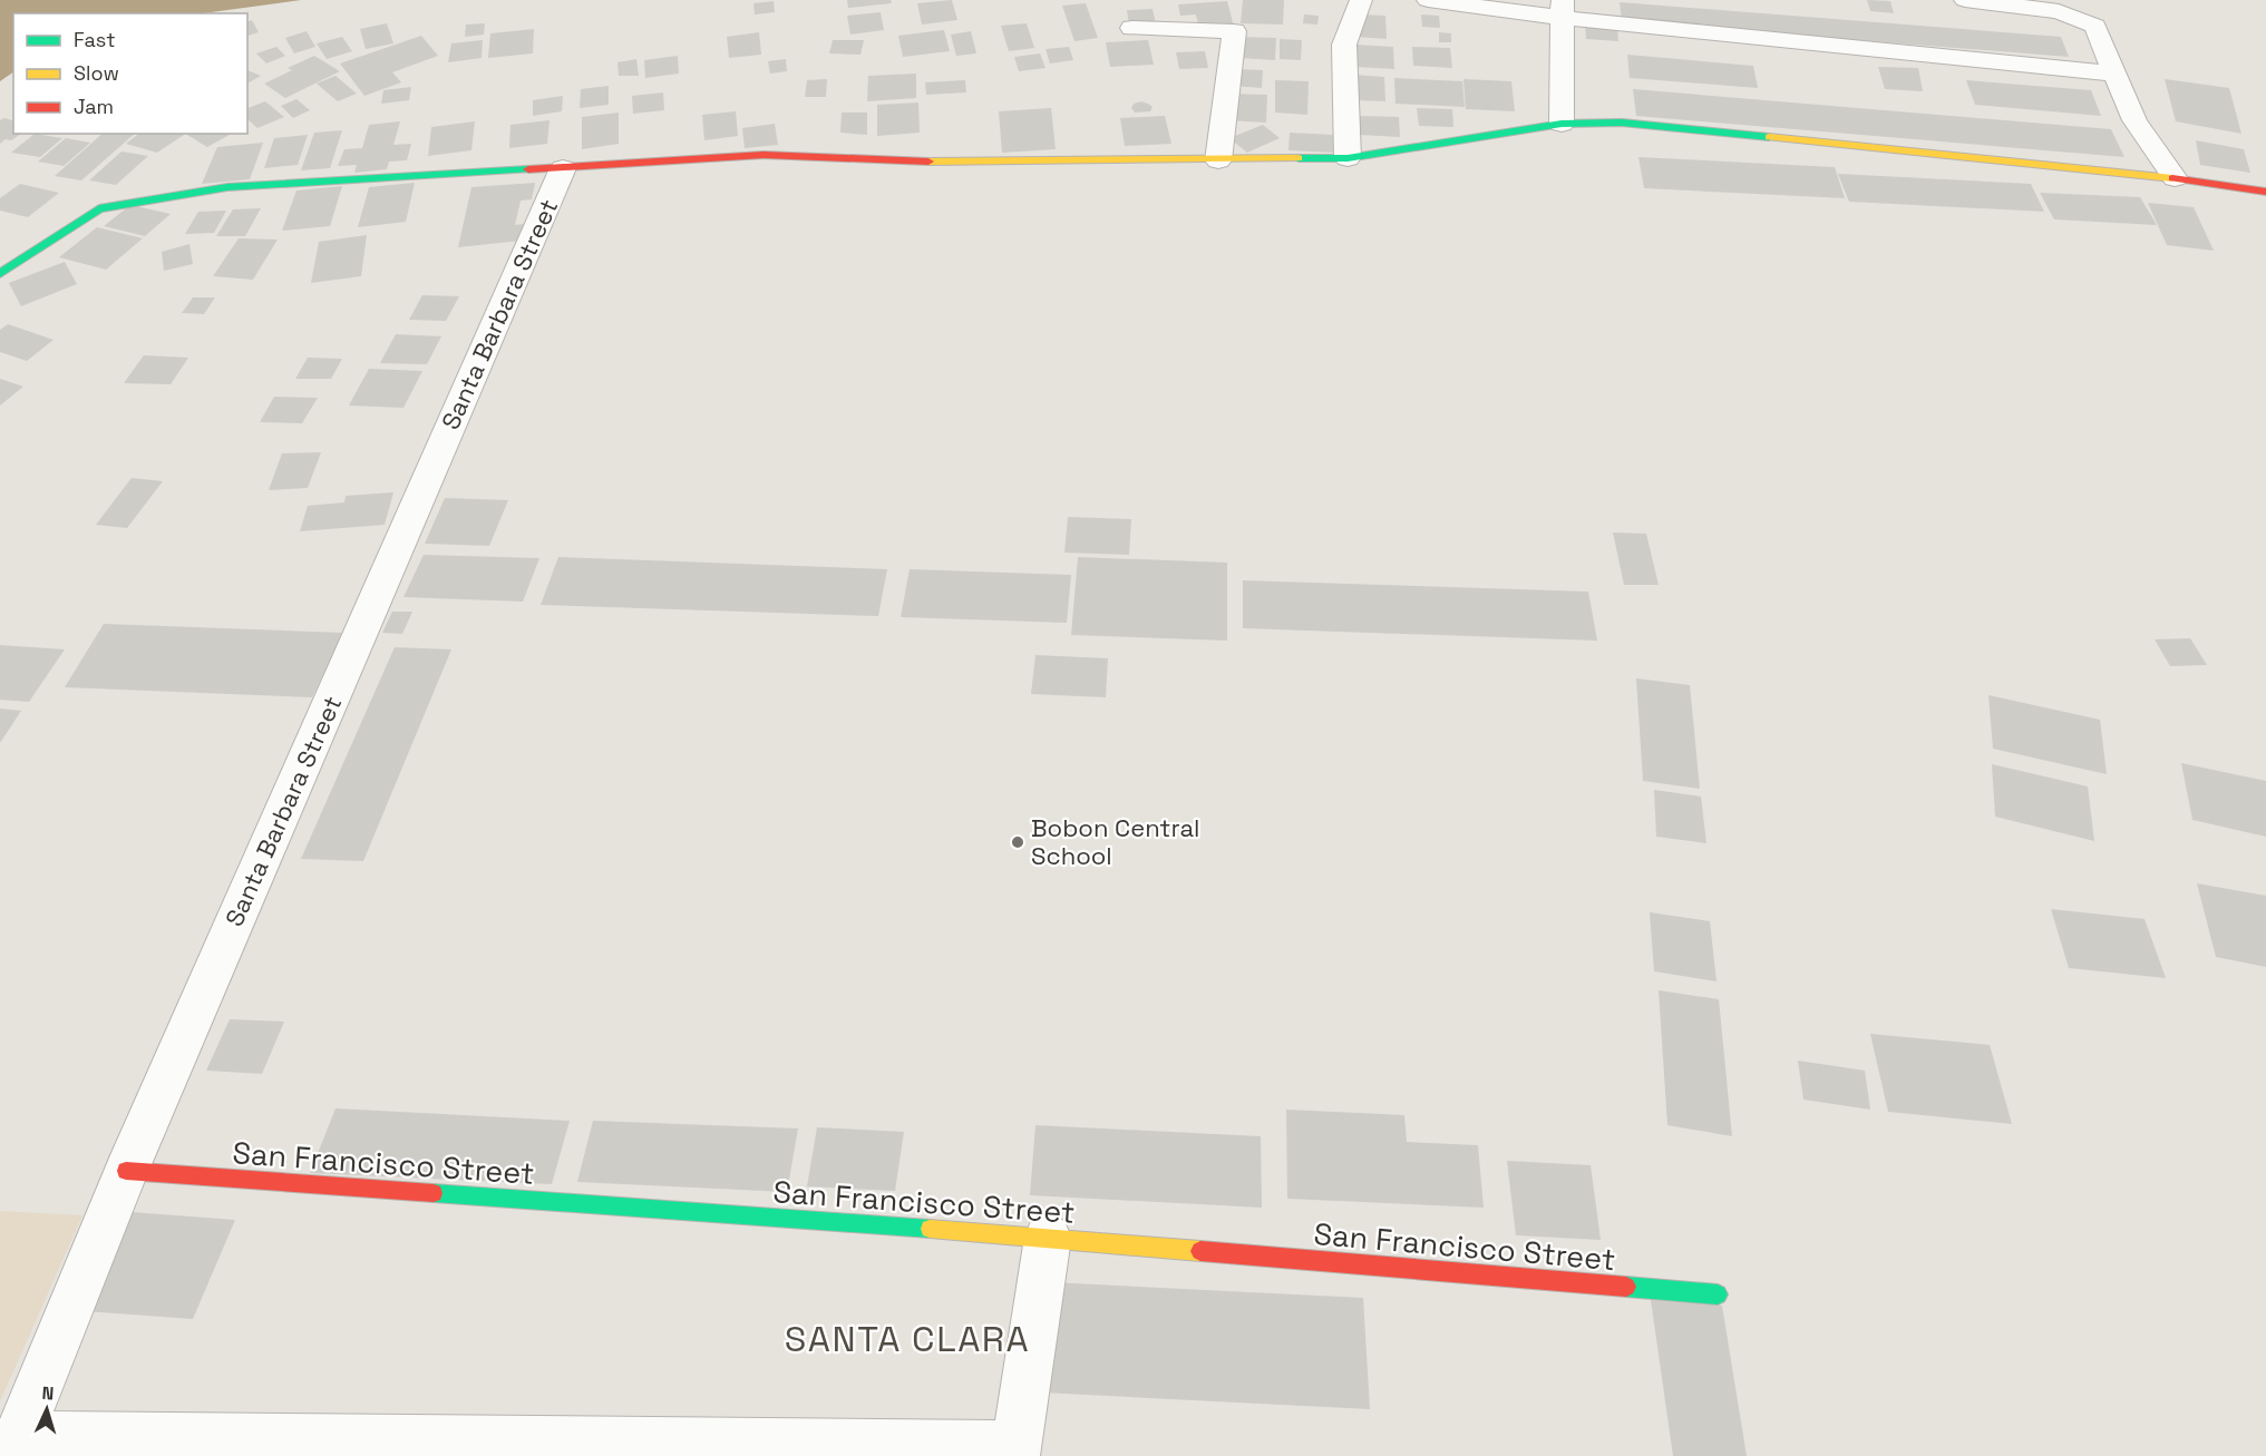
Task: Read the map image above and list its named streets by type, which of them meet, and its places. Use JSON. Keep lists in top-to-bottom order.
{
  "streets": {
    "street": ["Santa Barbara Street", "San Francisco Street"]
  },
  "crossings": [
    ["Santa Barbara Street", "San Francisco Street"]
  ],
  "districts": ["SANTA CLARA"],
  "places": ["Bobon Central School"],
  "legend": ["Fast", "Slow", "Jam"],
  "north": "top"
}
